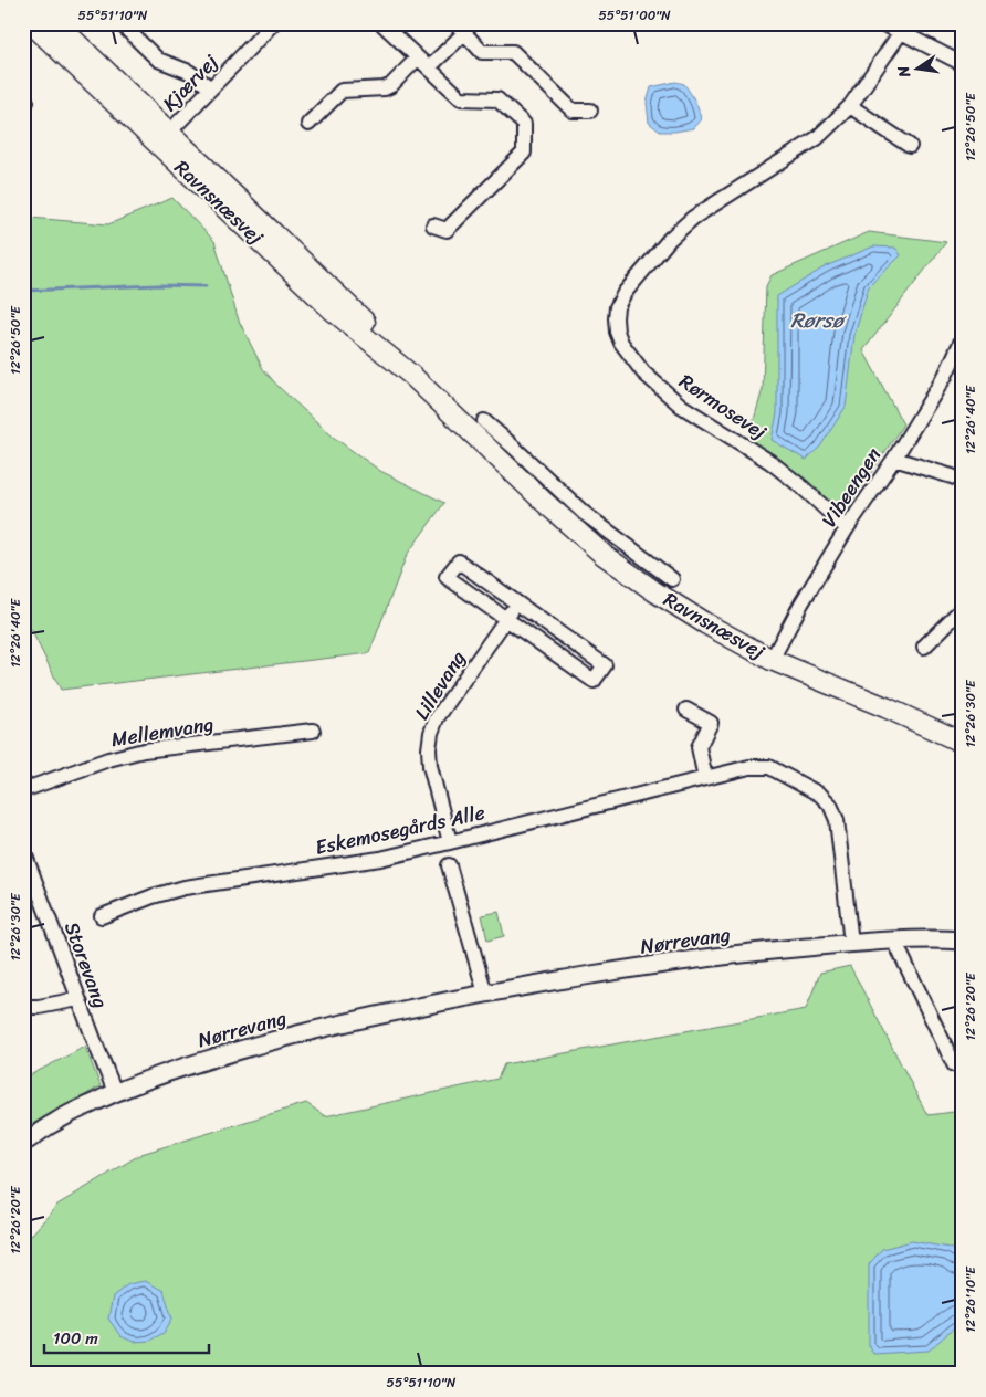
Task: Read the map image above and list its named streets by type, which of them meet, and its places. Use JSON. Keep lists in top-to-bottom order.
{
  "streets": {
    "main road": ["Ravnsnæsvej"],
    "street": [
      "Kjærvej",
      "Rørmosevej",
      "Vibeengen",
      "Lillevang",
      "Mellemvang",
      "Eskemosegårds Alle",
      "Nørrevang",
      "Storevang"
    ]
  },
  "crossings": [
    ["Kjærvej", "Ravnsnæsvej"],
    ["Ravnsnæsvej", "Vibeengen"],
    ["Rørmosevej", "Vibeengen"],
    ["Lillevang", "Eskemosegårds Alle"],
    ["Eskemosegårds Alle", "Nørrevang"],
    ["Nørrevang", "Storevang"]
  ],
  "water": ["Rørsø"],
  "scale_bar": "100 m",
  "north": "left",
  "coordinates": [
    "55°51'10\"N",
    "55°51'00\"N",
    "12°26'50\"E",
    "12°26'40\"E",
    "12°26'30\"E",
    "12°26'20\"E",
    "12°26'10\"E"
  ]
}
